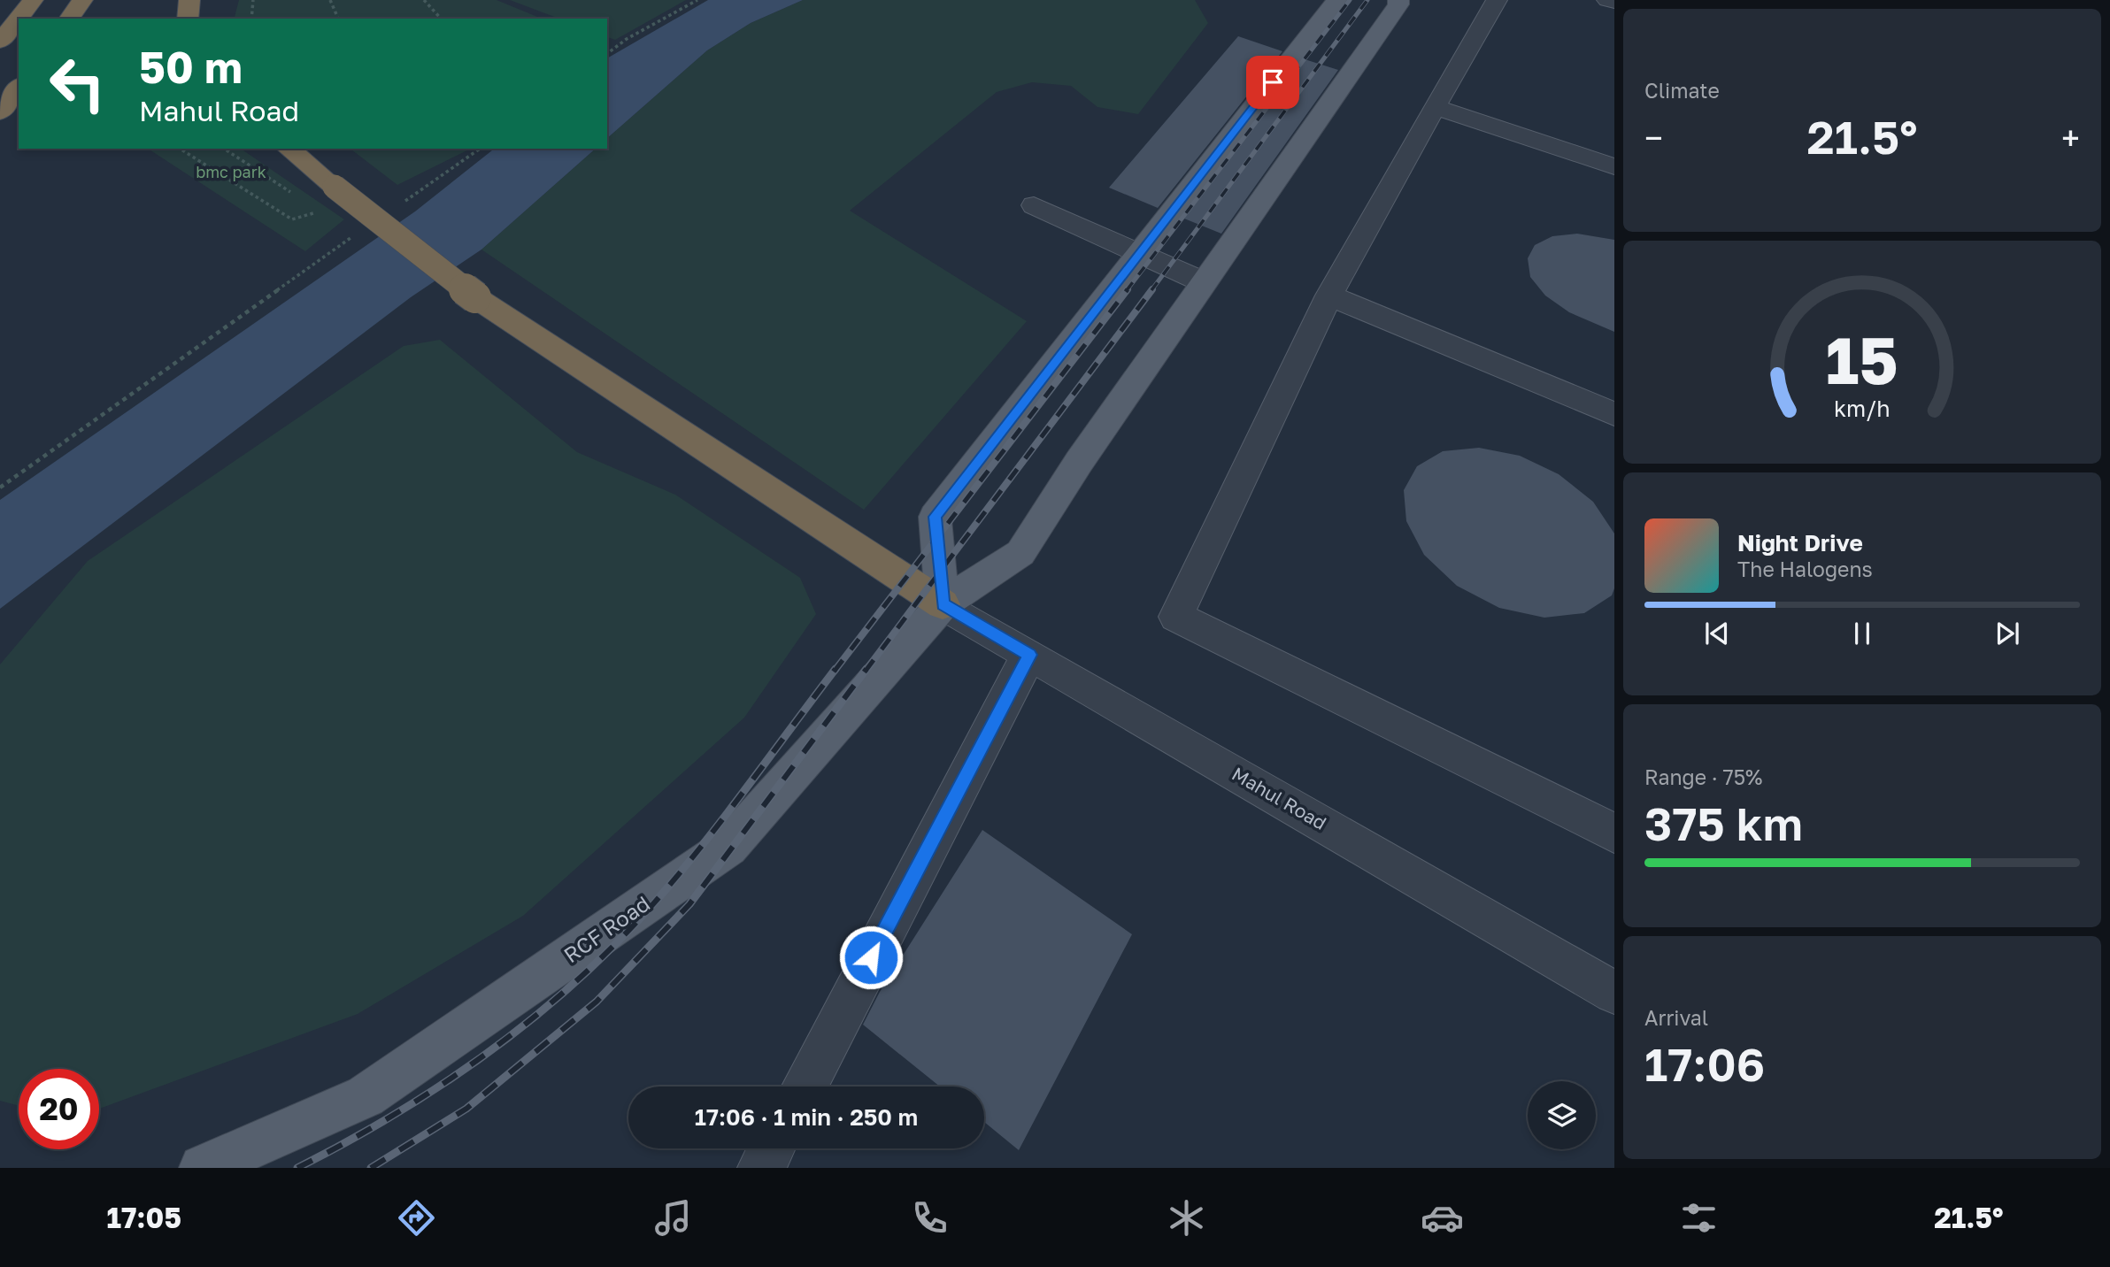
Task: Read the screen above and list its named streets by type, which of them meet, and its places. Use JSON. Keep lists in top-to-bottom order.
{
  "streets": {
    "main road": ["RCF Road"],
    "street": ["Mahul Road"]
  },
  "crossings": [
    ["Mahul Road", "RCF Road"]
  ],
  "parks": ["bmc park"],
  "page": {
    "tile": [
      "Climate",
      ["Range · 75%", "375 km"],
      ["Arrival", "17:06"]
    ],
    "turn": ["50 m", "Mahul Road"],
    "heat": ["−", "21.5°", "+"],
    "song": ["Night Drive", "The Halogens"],
    "limit": "20",
    "trip": "17:06 · 1 min · 250 m",
    "tabs": ["17:05", "21.5°"],
    "gauge": ["15", "km/h"]
  }
}
